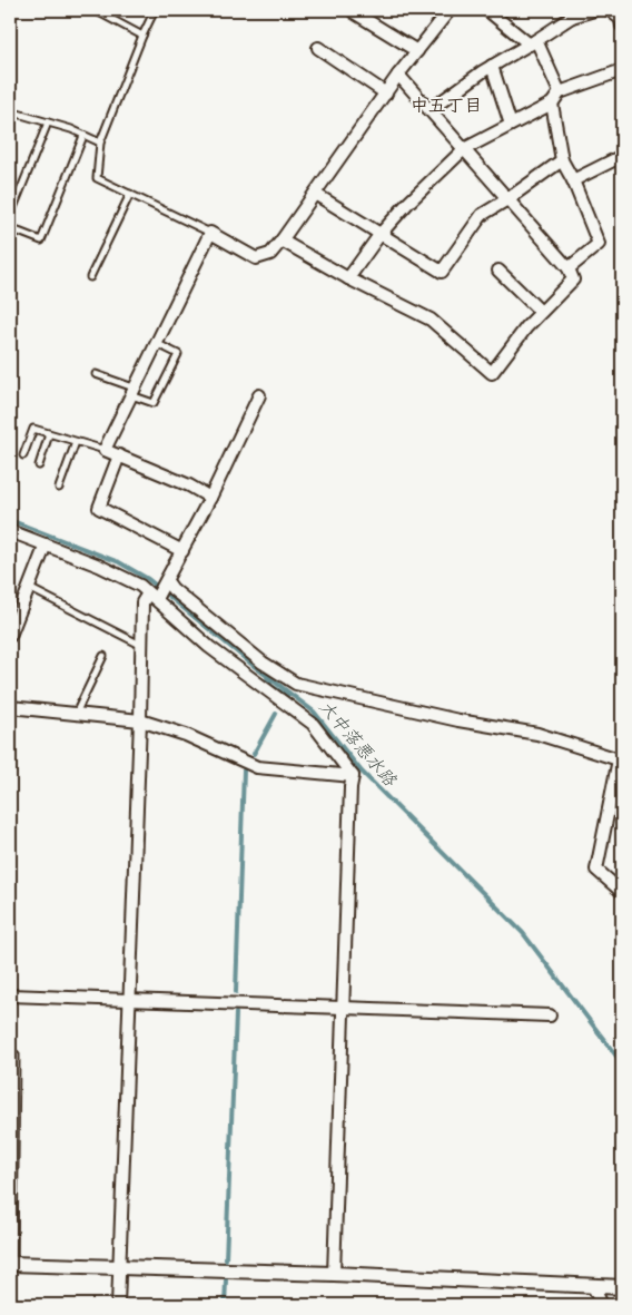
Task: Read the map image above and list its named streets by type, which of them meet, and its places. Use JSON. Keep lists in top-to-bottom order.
{
  "districts": ["中五丁目"],
  "water": ["大中落悪水路"]
}
